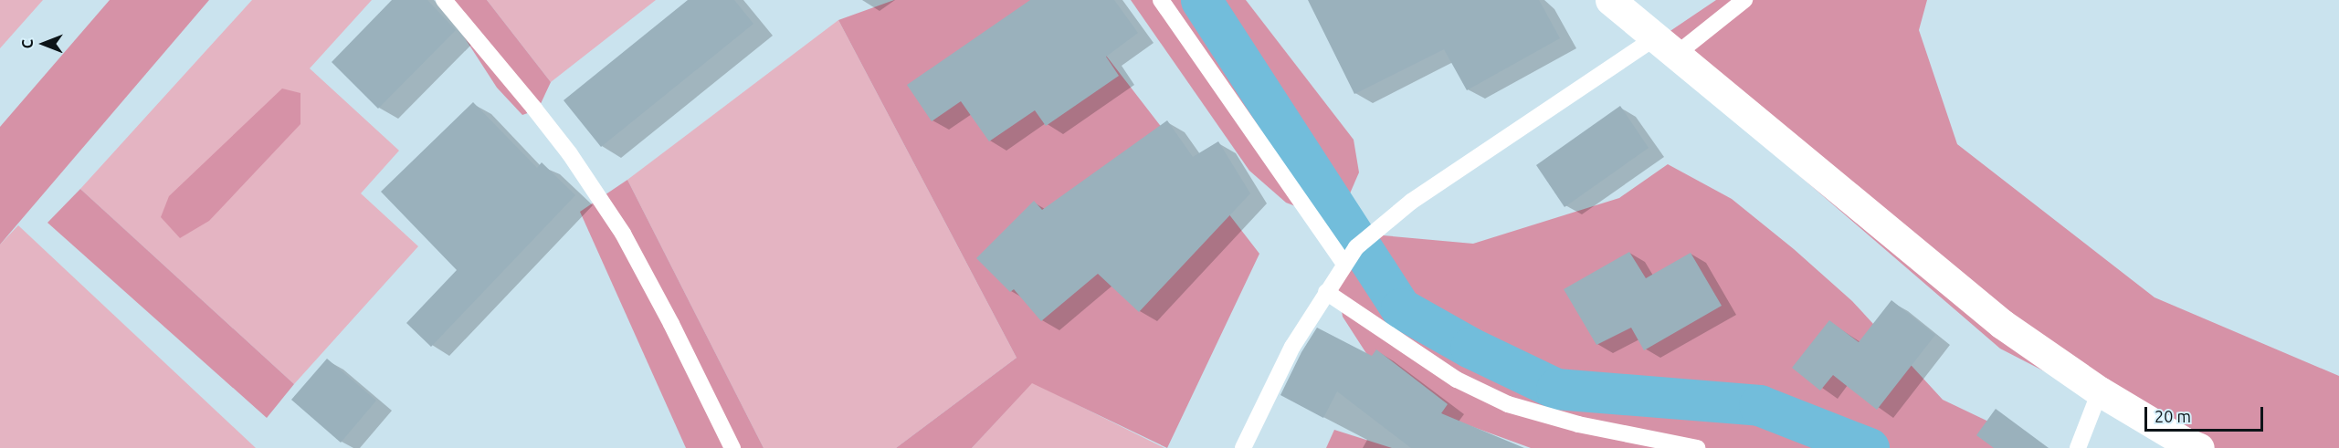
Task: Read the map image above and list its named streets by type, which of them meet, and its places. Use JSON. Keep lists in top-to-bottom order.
{
  "scale_bar": "20 m",
  "north": "left"
}
